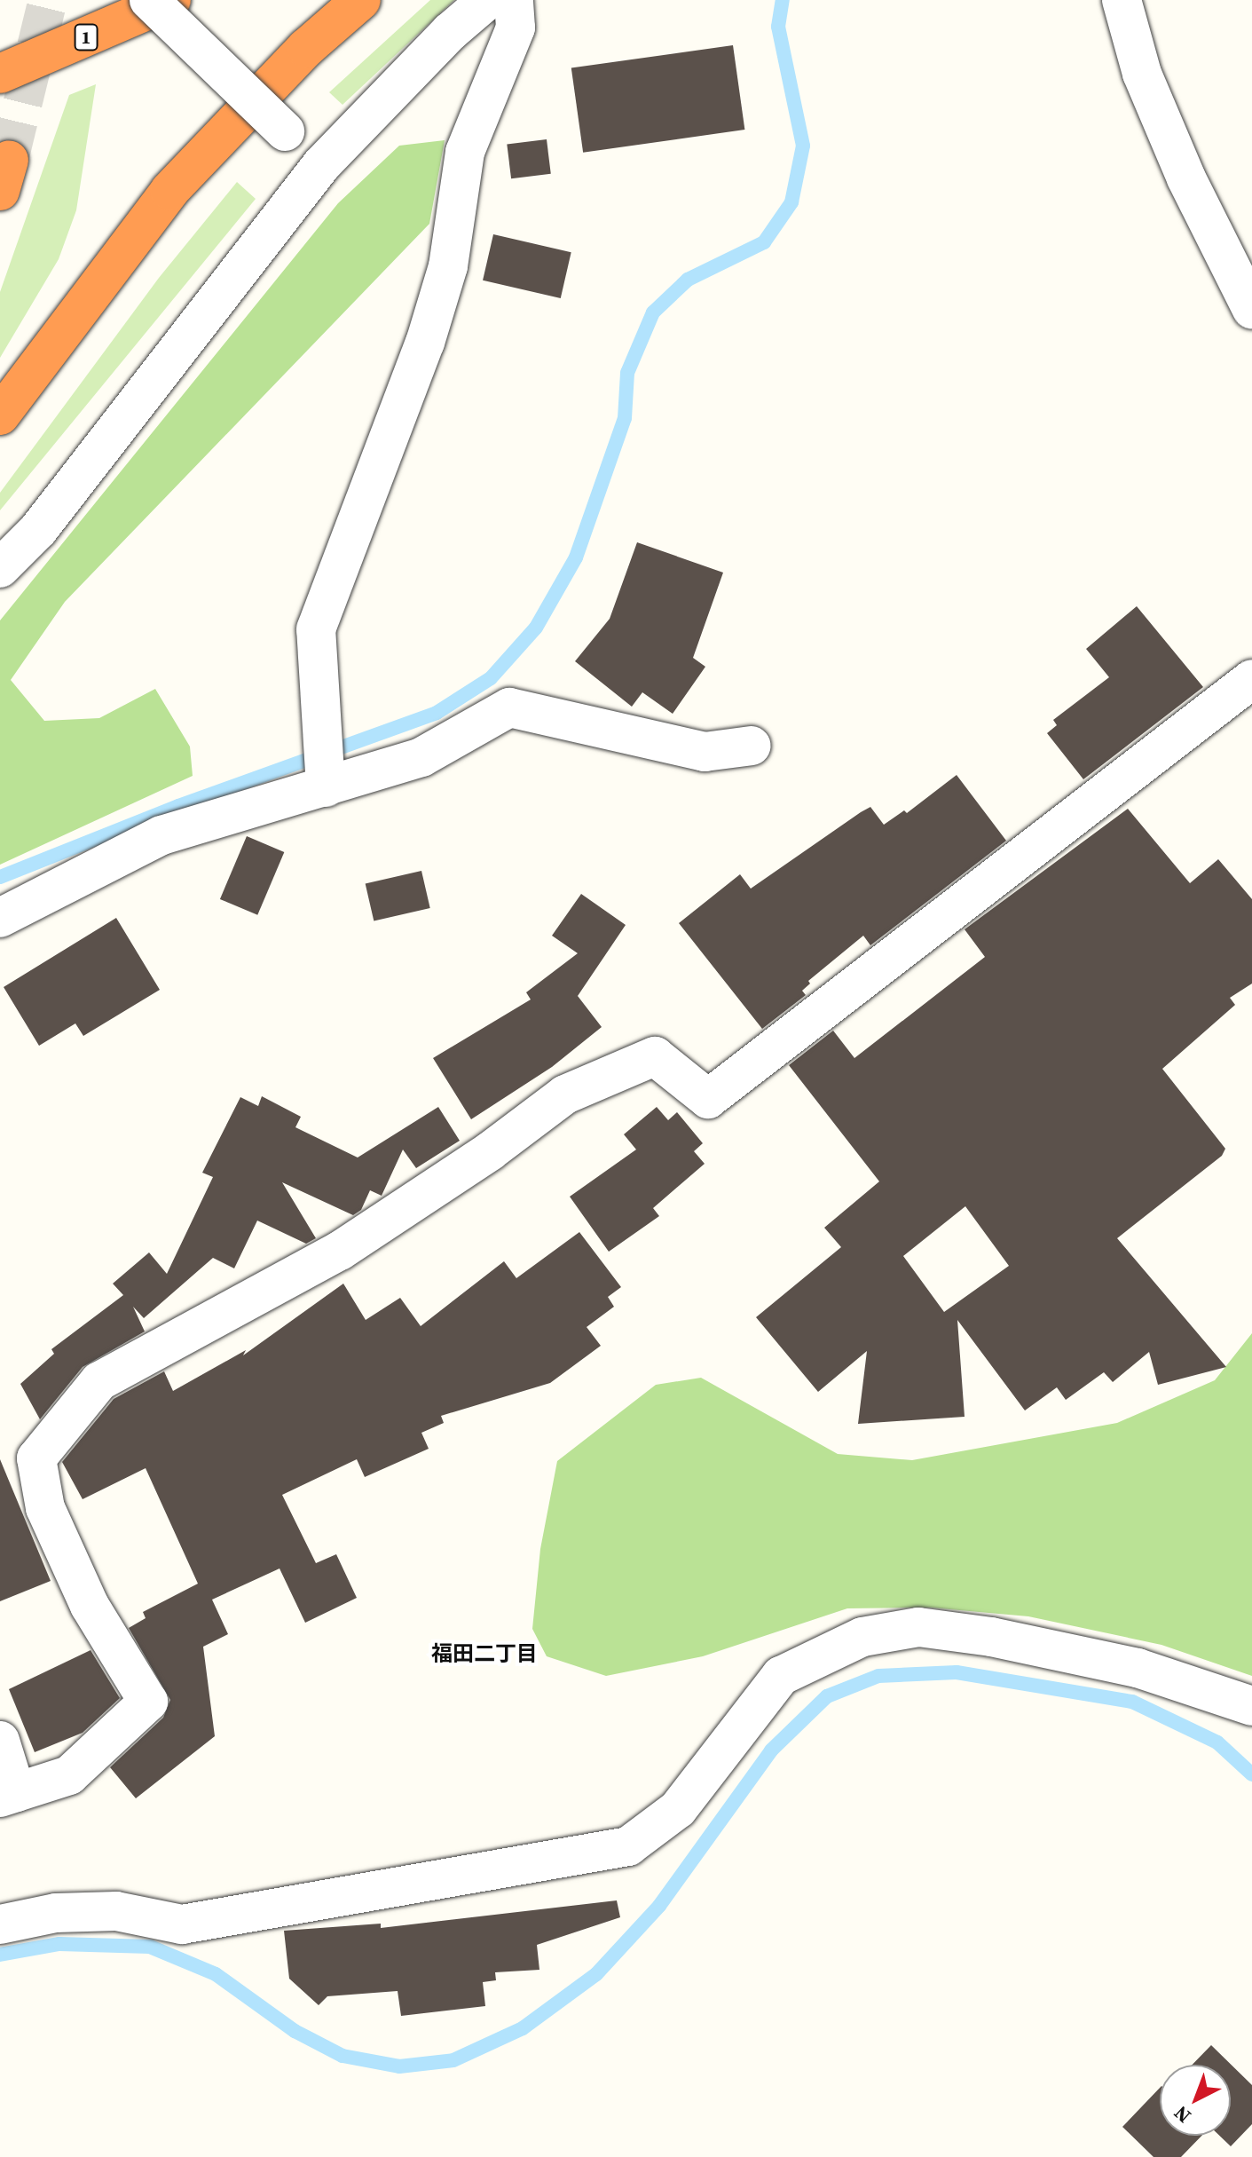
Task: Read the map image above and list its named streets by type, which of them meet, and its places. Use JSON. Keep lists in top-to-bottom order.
{
  "streets": {
    "highway": ["1"]
  },
  "districts": ["福田二丁目"],
  "north": "bottom left"
}
